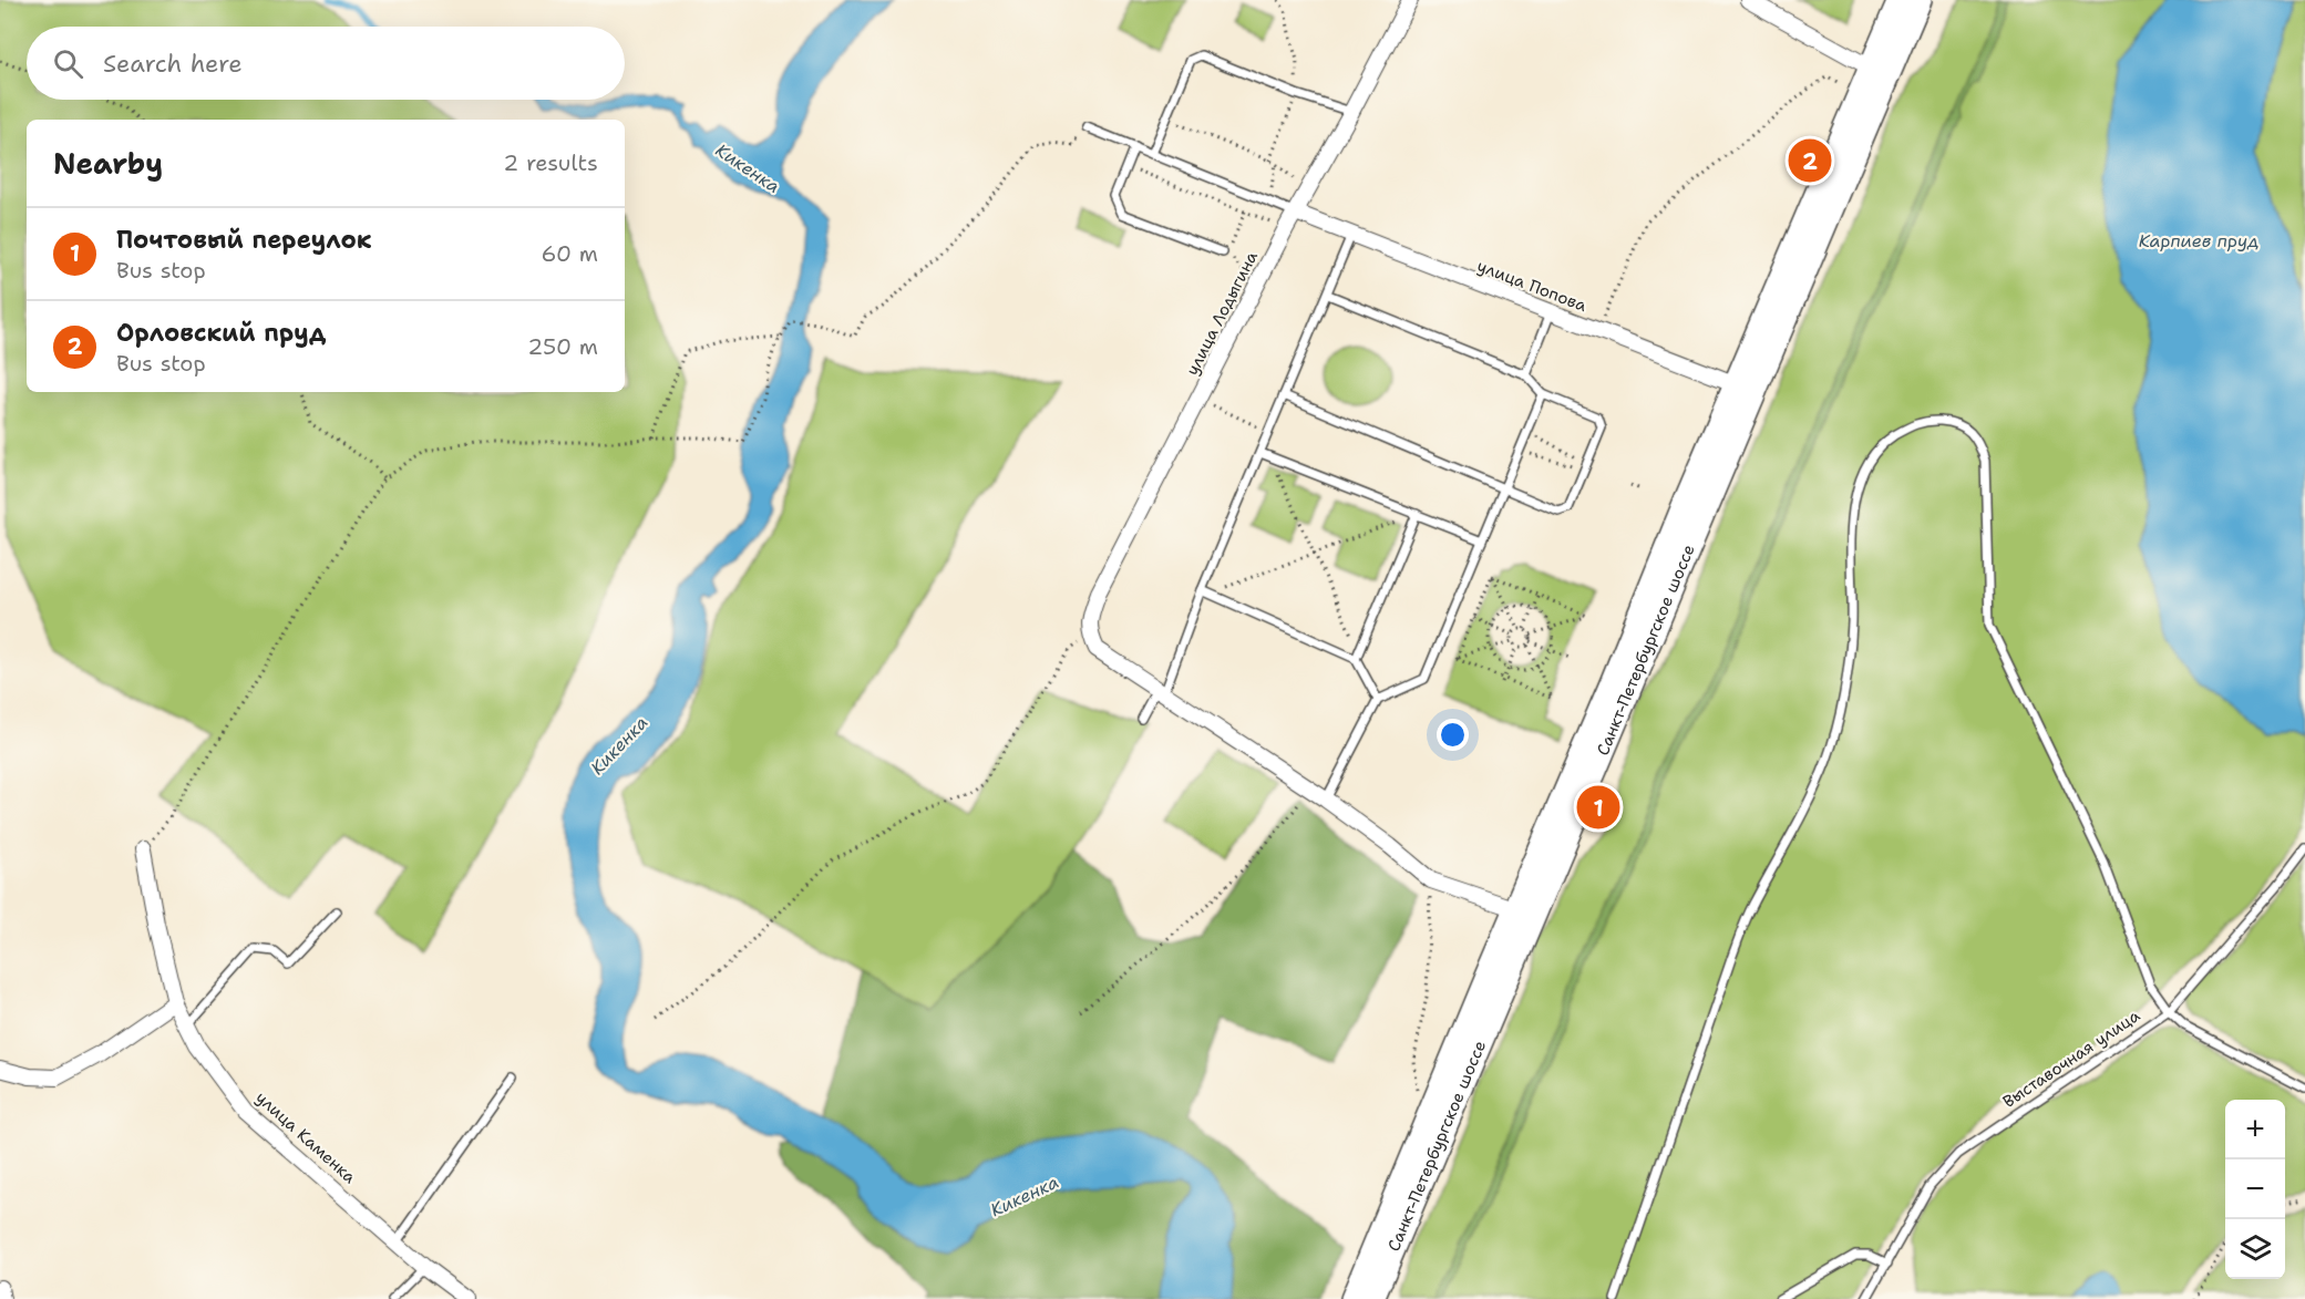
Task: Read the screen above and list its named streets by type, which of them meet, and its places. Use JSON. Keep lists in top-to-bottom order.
{
  "streets": {
    "main road": ["Санкт-Петербургское шоссе"],
    "street": ["улица Попова", "улица Лодыгина", "улица Каменка"],
    "lane": ["Выставочная улица"]
  },
  "crossings": [
    ["улица Попова", "улица Лодыгина"],
    ["улица Попова", "Санкт-Петербургское шоссе"]
  ],
  "water": ["Кикенка", "Карпиев пруд"],
  "page": {
    "search": "Search here",
    "heading": ["Nearby", "2 results"],
    "pins": ["2", "1"],
    "list": [
      {
        "mark": "1",
        "name": "Почтовый переулок",
        "note": "Bus stop",
        "value": "60 m"
      },
      {
        "mark": "2",
        "name": "Орловский пруд",
        "note": "Bus stop",
        "value": "250 m"
      }
    ],
    "map_buttons": ["+", "−"]
  }
}
